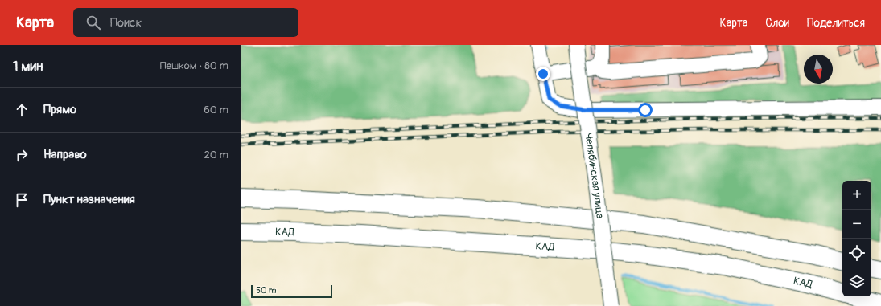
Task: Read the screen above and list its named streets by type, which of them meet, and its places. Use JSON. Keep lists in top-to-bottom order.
{
  "streets": {
    "highway": ["КАД"],
    "street": ["Челябинская улица"]
  },
  "scale_bar": "50 m",
  "north": "bottom",
  "page": {
    "header": "Карта",
    "search": "Поиск",
    "nav": ["Карта", "Слои", "Поделиться"],
    "heading": ["1 мин", "Пешком · 80 m"],
    "list": [
      ["Прямо", "60 m"],
      ["Направо", "20 m"],
      "Пункт назначения"
    ],
    "map_buttons": ["+", "−"],
    "scale": "50 m"
  }
}
